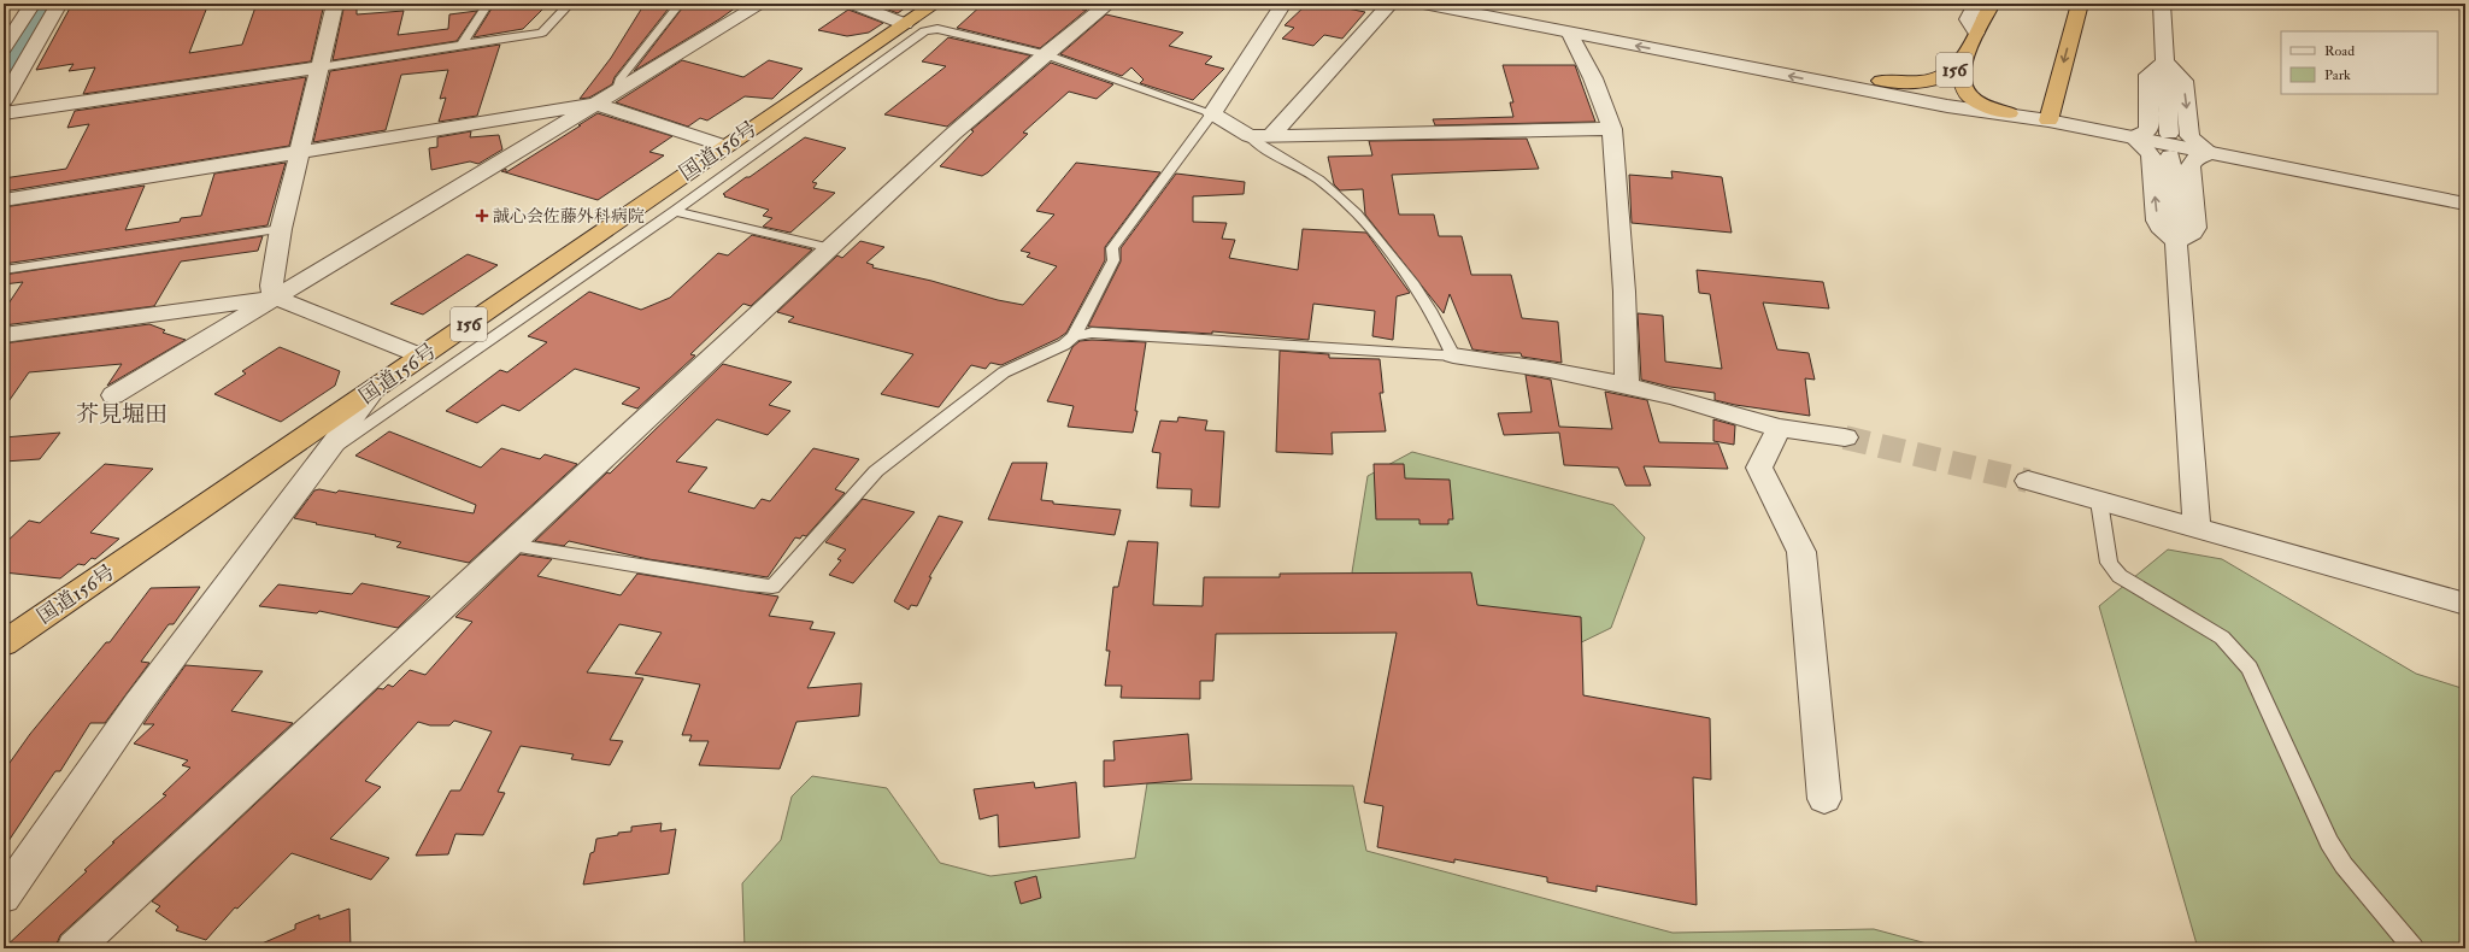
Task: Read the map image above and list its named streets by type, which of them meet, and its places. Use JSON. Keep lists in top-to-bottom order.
{
  "streets": {
    "highway": ["156", "国道156号"]
  },
  "districts": ["芥見堀田"],
  "places": {
    "health": ["誠心会佐藤外科病院"]
  },
  "legend": ["Road", "Park"]
}
